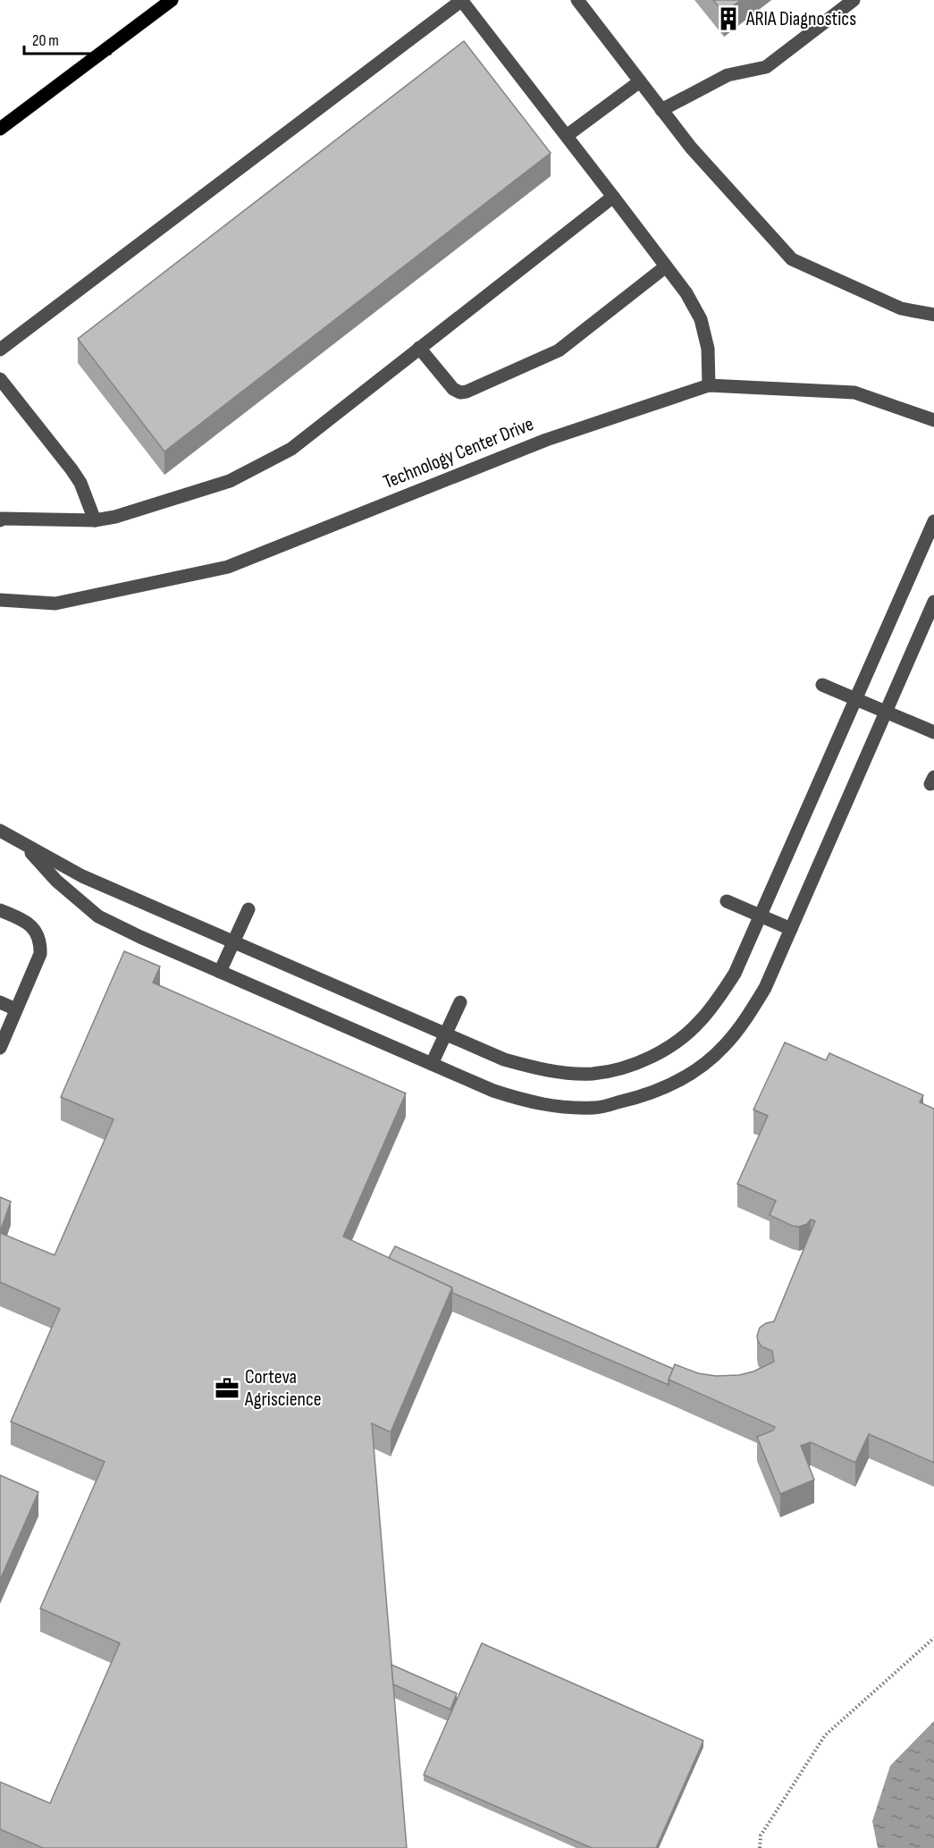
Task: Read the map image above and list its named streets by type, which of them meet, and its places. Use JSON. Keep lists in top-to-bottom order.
{
  "streets": {
    "street": ["Technology Center Drive"]
  },
  "places": {
    "building": ["ARIA Diagnostics"],
    "office": ["Corteva Agriscience"]
  },
  "scale_bar": "20 m"
}
